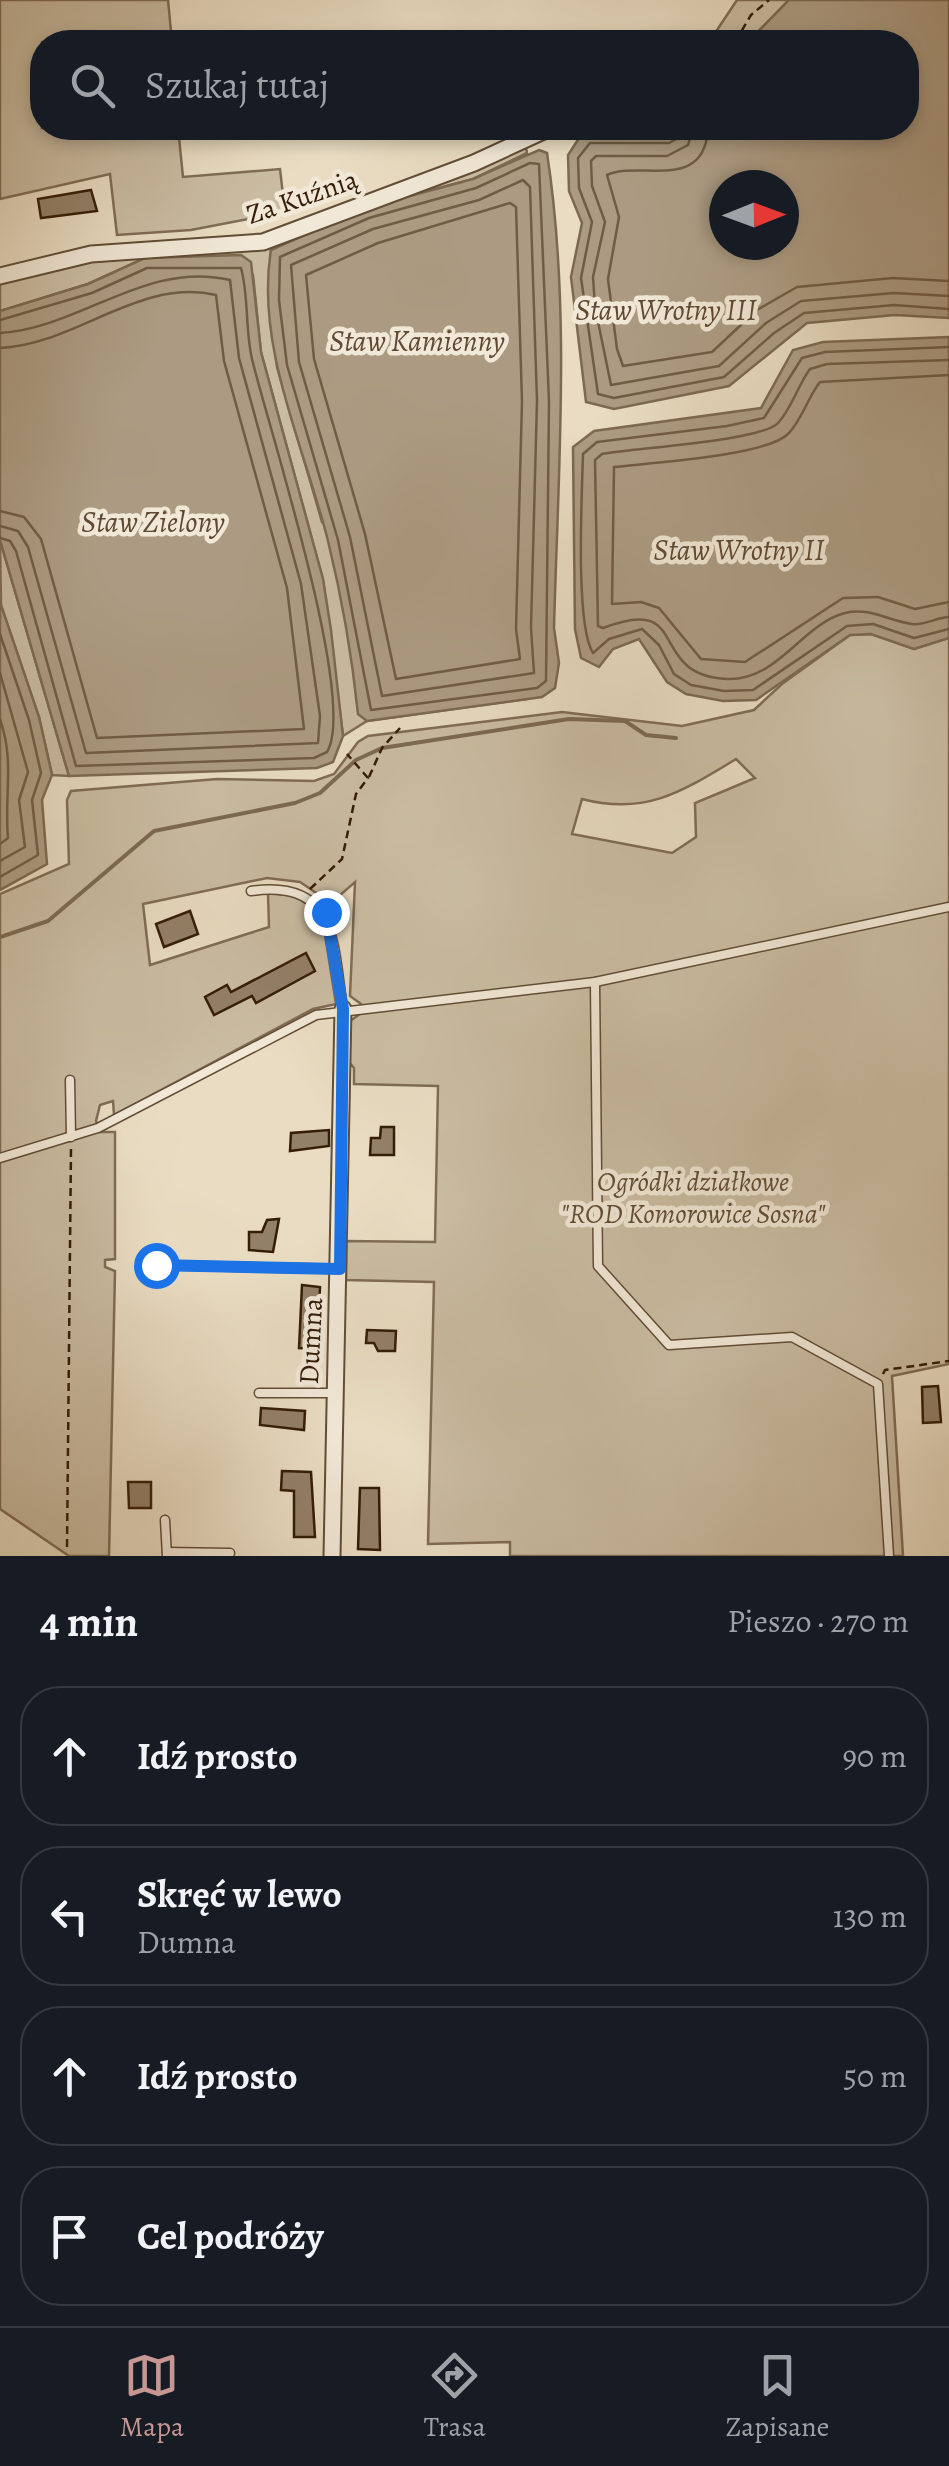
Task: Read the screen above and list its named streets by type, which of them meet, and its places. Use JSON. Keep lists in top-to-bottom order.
{
  "streets": {
    "street": ["Za Kuźnią", "Dumna"]
  },
  "water": [
    "Staw Wrotny III",
    "Staw Kamienny",
    "Staw Zielony",
    "Staw Wrotny II"
  ],
  "parks": ["Ogródki działkowe \"ROD Komorowice Sosna\""],
  "north": "right",
  "page": {
    "search": "Szukaj tutaj",
    "heading": ["4 min", "Pieszo · 270 m"],
    "list": [
      ["Idź prosto", "90 m"],
      ["Skręć w lewo", "Dumna", "130 m"],
      ["Idź prosto", "50 m"],
      "Cel podróży"
    ],
    "nav": ["Mapa", "Trasa", "Zapisane"]
  }
}
